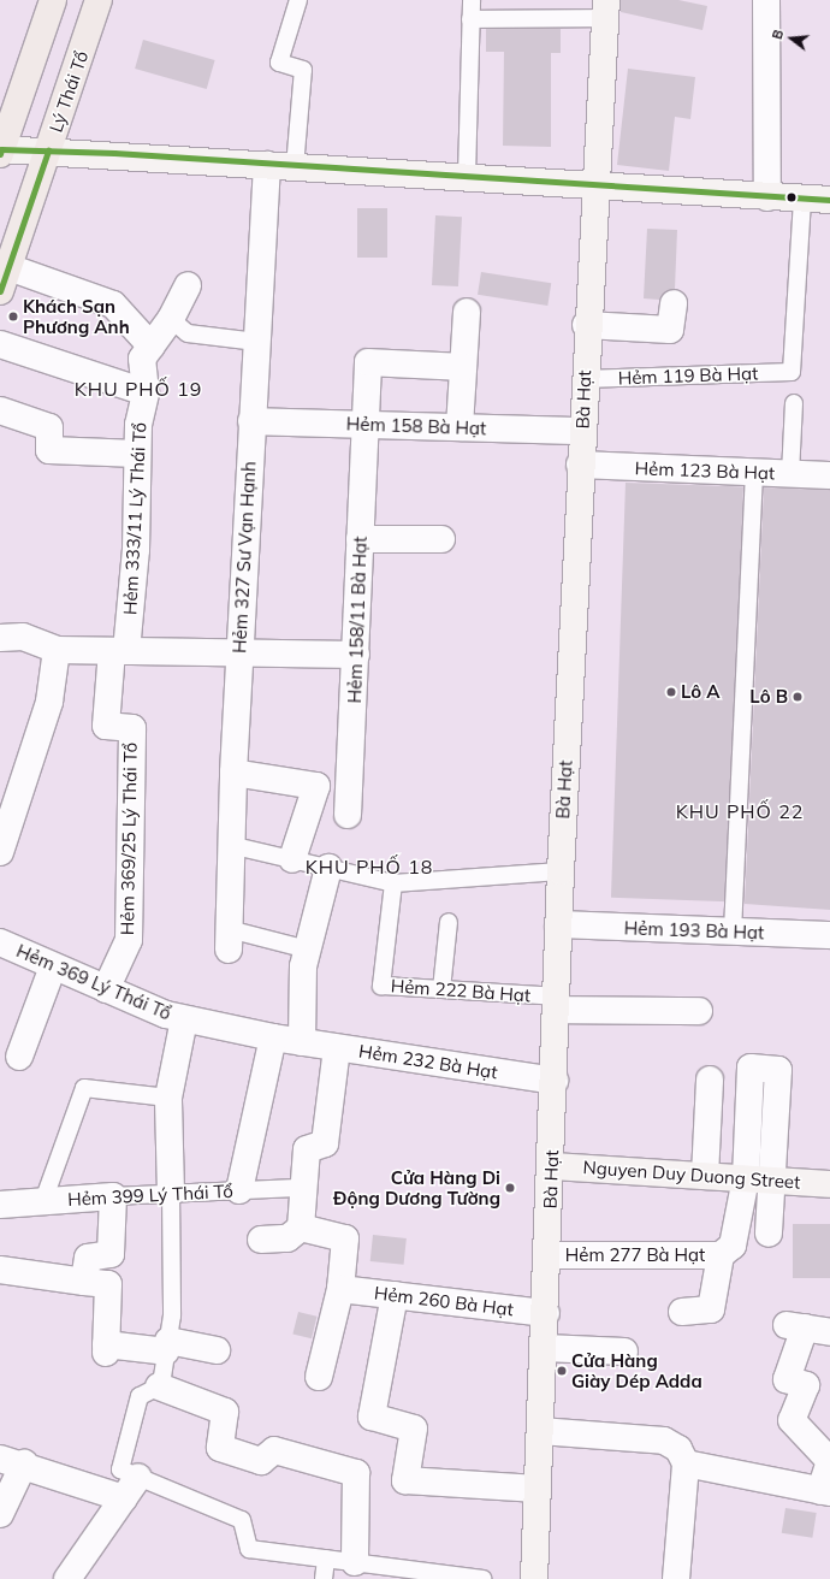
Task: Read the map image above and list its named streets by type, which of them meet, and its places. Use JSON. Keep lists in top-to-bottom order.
{
  "streets": {
    "main road": ["Lý Thái Tổ"],
    "street": [
      "Bà Hạt",
      "Hẻm 158 Bà Hạt",
      "Hẻm 123 Bà Hạt",
      "Hẻm 333/11 Lý Thái Tổ",
      "Hẻm 327 Sư Vạn Hạnh",
      "Hẻm 158/11 Bà Hạt",
      "Hẻm 369/25 Lý Thái Tổ",
      "Hẻm 193 Bà Hạt",
      "Hẻm 369 Lý Thái Tổ",
      "Hẻm 232 Bà Hạt",
      "Nguyen Duy Duong Street",
      "Hẻm 399 Lý Thái Tổ",
      "Hẻm 277 Bà Hạt",
      "Hẻm 260 Bà Hạt"
    ],
    "lane": ["Hẻm 119 Bà Hạt", "Hẻm 222 Bà Hạt"]
  },
  "crossings": [
    ["Hẻm 119 Bà Hạt", "Bà Hạt"],
    ["Bà Hạt", "Hẻm 158 Bà Hạt"],
    ["Bà Hạt", "Hẻm 123 Bà Hạt"],
    ["Bà Hạt", "Hẻm 193 Bà Hạt"],
    ["Bà Hạt", "Hẻm 222 Bà Hạt"],
    ["Bà Hạt", "Hẻm 232 Bà Hạt"],
    ["Bà Hạt", "Nguyen Duy Duong Street"],
    ["Bà Hạt", "Hẻm 277 Bà Hạt"],
    ["Bà Hạt", "Hẻm 260 Bà Hạt"],
    ["Hẻm 158 Bà Hạt", "Hẻm 327 Sư Vạn Hạnh"],
    ["Hẻm 158 Bà Hạt", "Hẻm 158/11 Bà Hạt"],
    ["Hẻm 333/11 Lý Thái Tổ", "Hẻm 369/25 Lý Thái Tổ"],
    ["Hẻm 369/25 Lý Thái Tổ", "Hẻm 369 Lý Thái Tổ"],
    ["Hẻm 369 Lý Thái Tổ", "Hẻm 232 Bà Hạt"]
  ],
  "districts": ["KHU PHỐ 19", "KHU PHỐ 22", "KHU PHỐ 18"],
  "places": [
    "Khách Sạn Phương Anh",
    "Lô A",
    "Lô B",
    "Cửa Hàng Di Động Dương Tường",
    "Cửa Hàng Giày Dép Adda"
  ],
  "north": "left"
}
